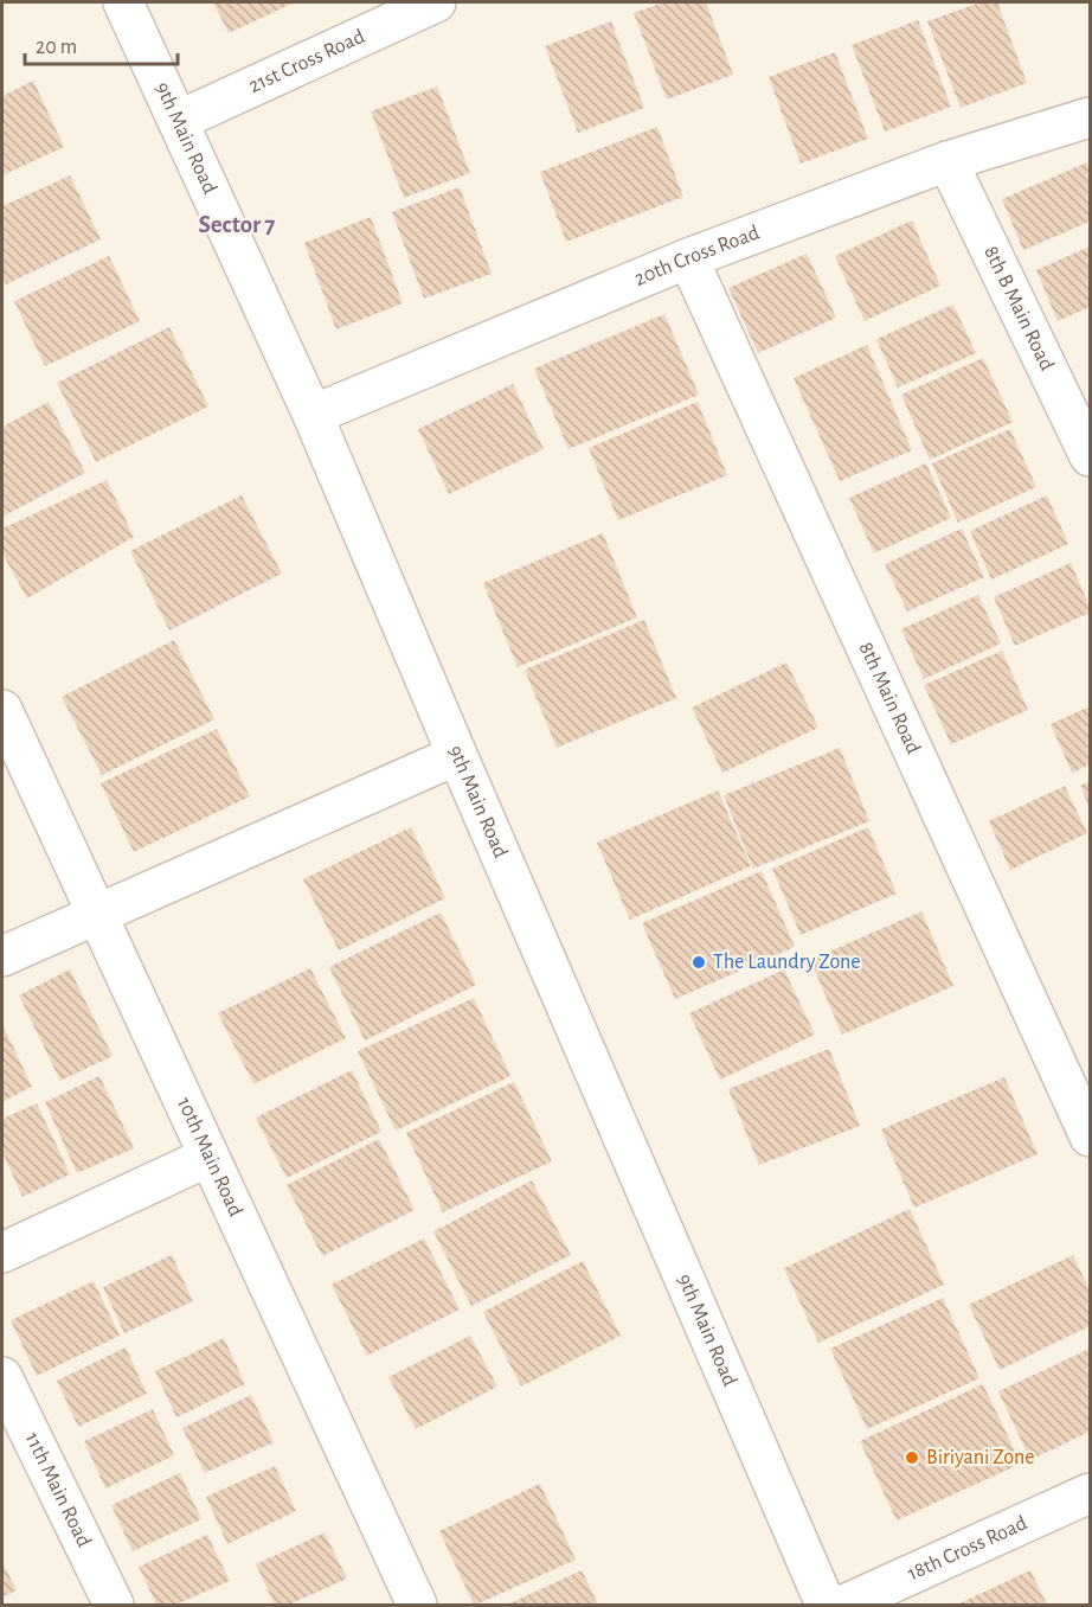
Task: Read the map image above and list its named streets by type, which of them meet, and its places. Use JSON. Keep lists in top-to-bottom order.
{
  "streets": {
    "street": [
      "21st Cross Road",
      "9th Main Road",
      "20th Cross Road",
      "8th B Main Road",
      "8th Main Road",
      "10th Main Road",
      "11th Main Road",
      "18th Cross Road"
    ]
  },
  "crossings": [
    ["21st Cross Road", "9th Main Road"],
    ["9th Main Road", "20th Cross Road"],
    ["20th Cross Road", "8th B Main Road"],
    ["20th Cross Road", "8th Main Road"]
  ],
  "districts": ["Sector 7"],
  "places": ["The Laundry Zone", "Biriyani Zone"],
  "scale_bar": "20 m"
}
